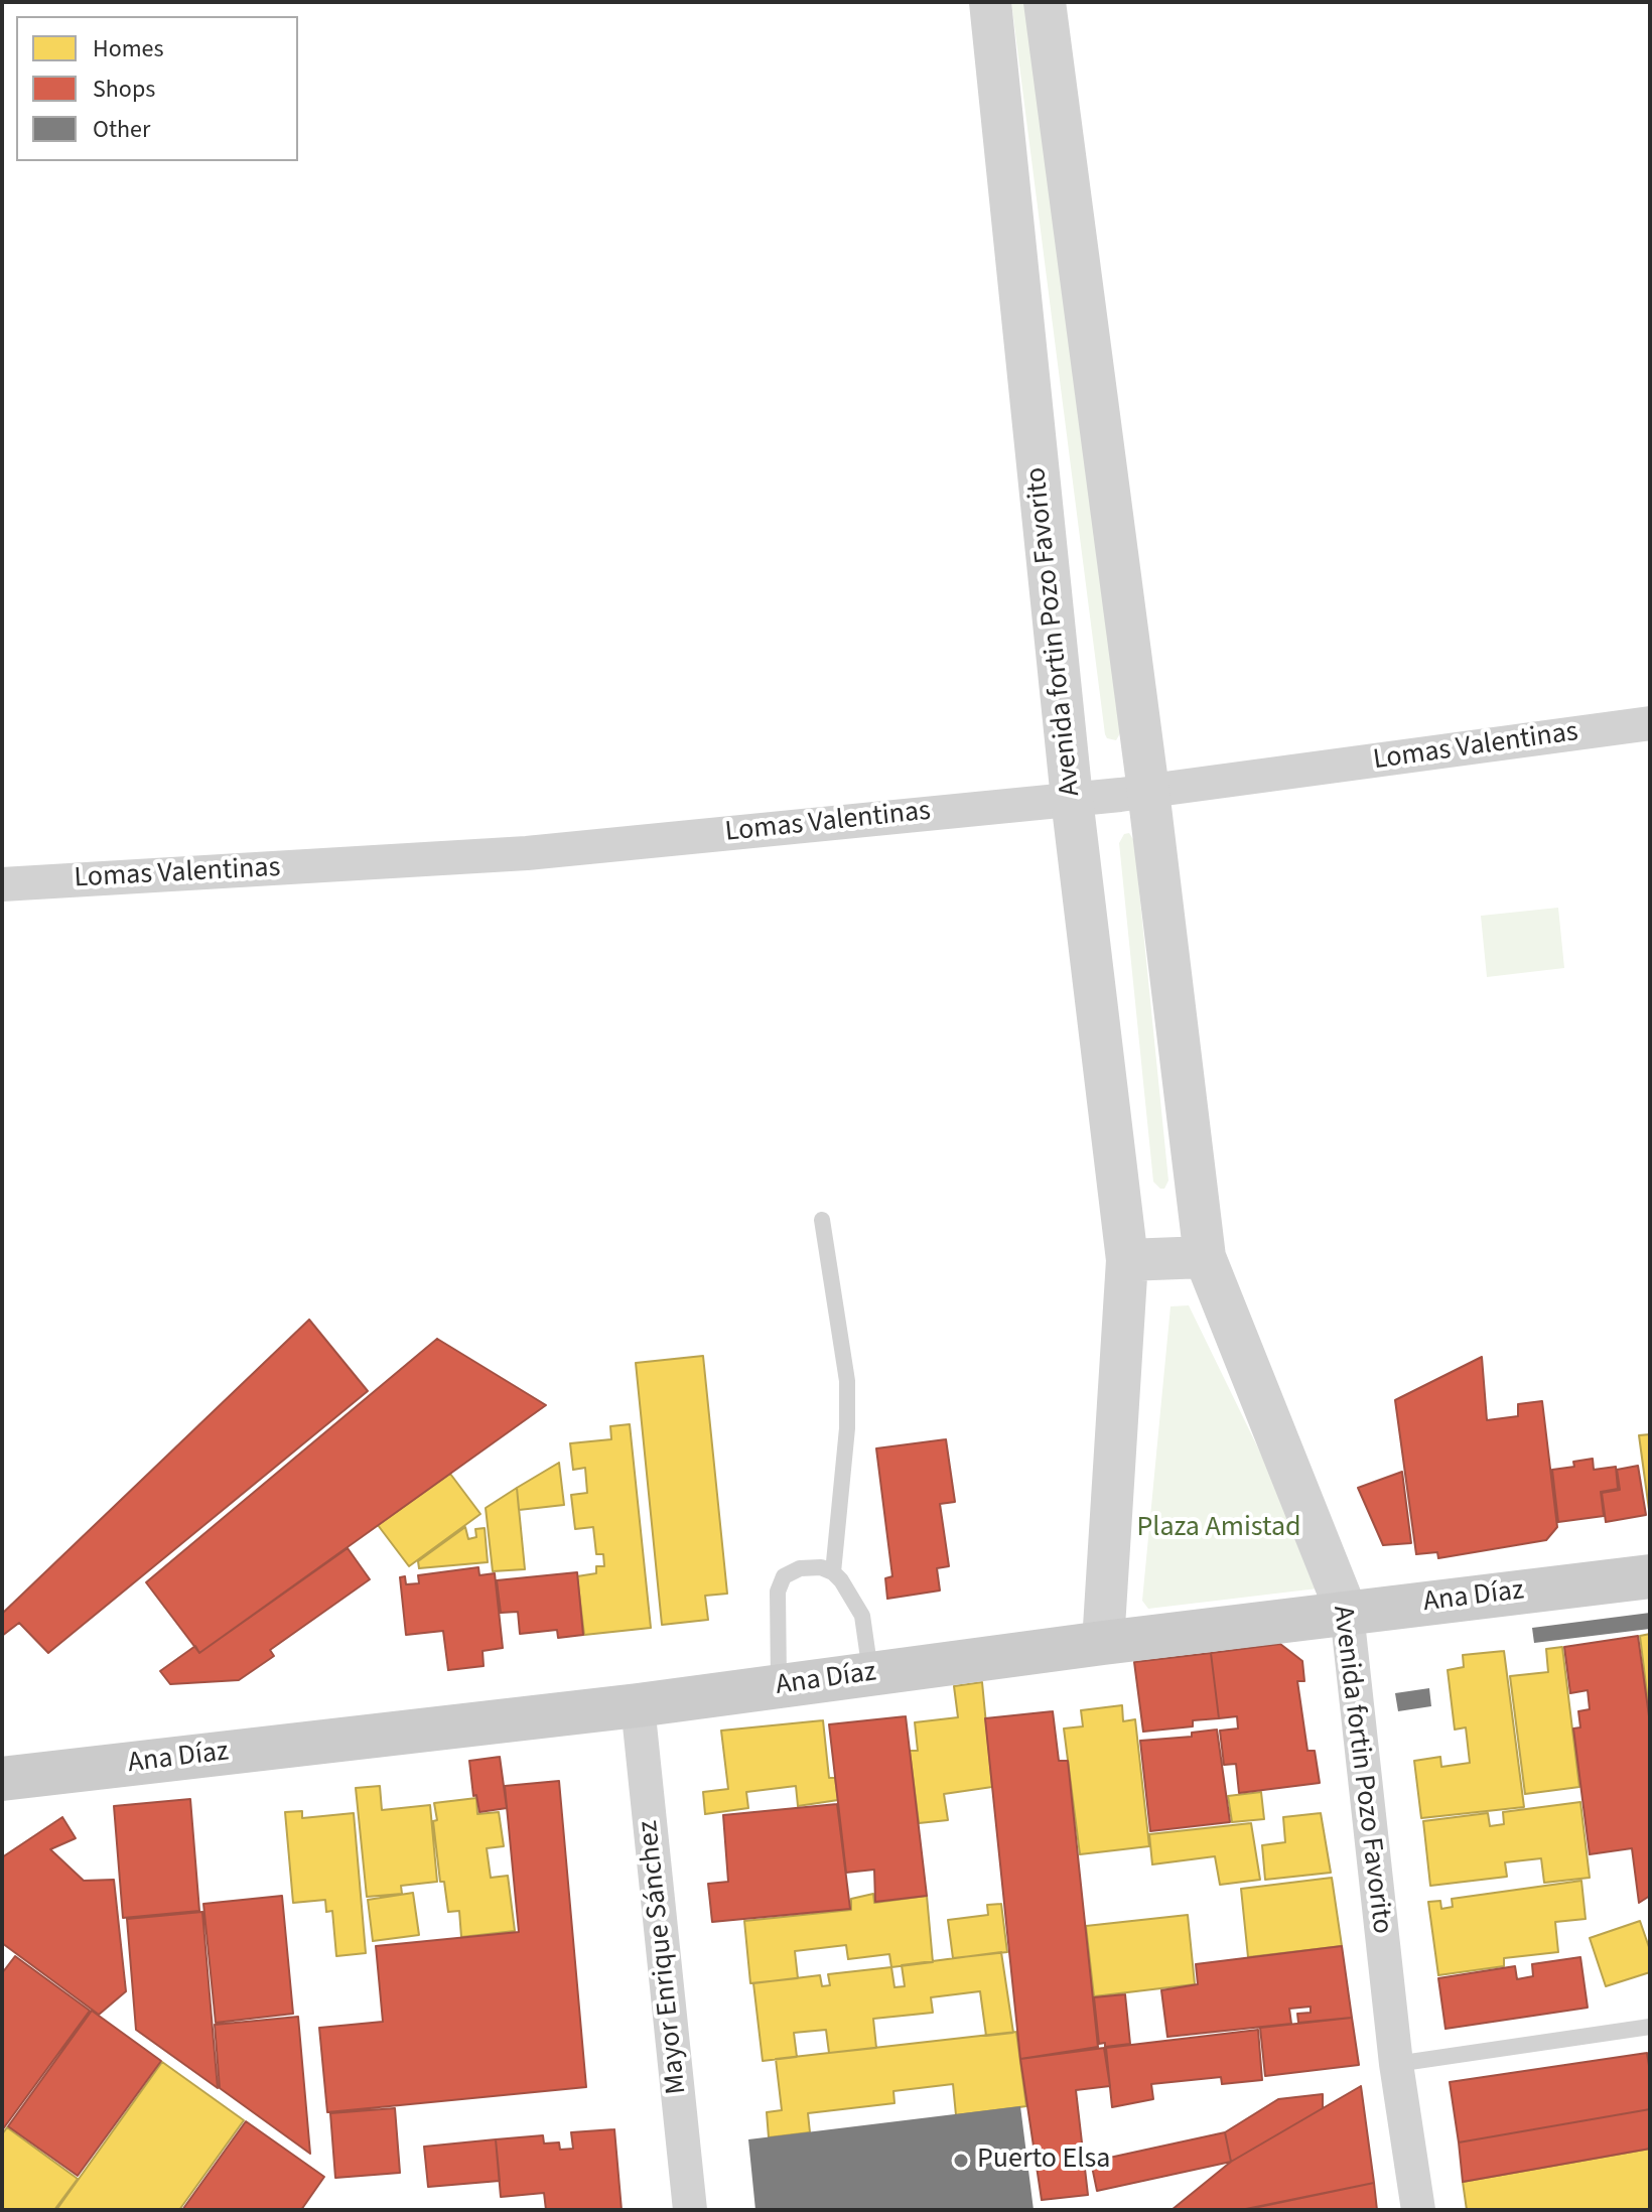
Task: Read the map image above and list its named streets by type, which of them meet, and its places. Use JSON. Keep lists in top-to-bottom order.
{
  "streets": {
    "main road": ["Ana Díaz"],
    "street": ["Avenida fortin Pozo Favorito", "Lomas Valentinas", "Mayor Enrique Sánchez"]
  },
  "crossings": [
    ["Avenida fortin Pozo Favorito", "Lomas Valentinas"],
    ["Avenida fortin Pozo Favorito", "Ana Díaz"],
    ["Ana Díaz", "Mayor Enrique Sánchez"]
  ],
  "parks": ["Plaza Amistad"],
  "places": ["Puerto Elsa"],
  "legend": ["Homes", "Shops", "Other"]
}
